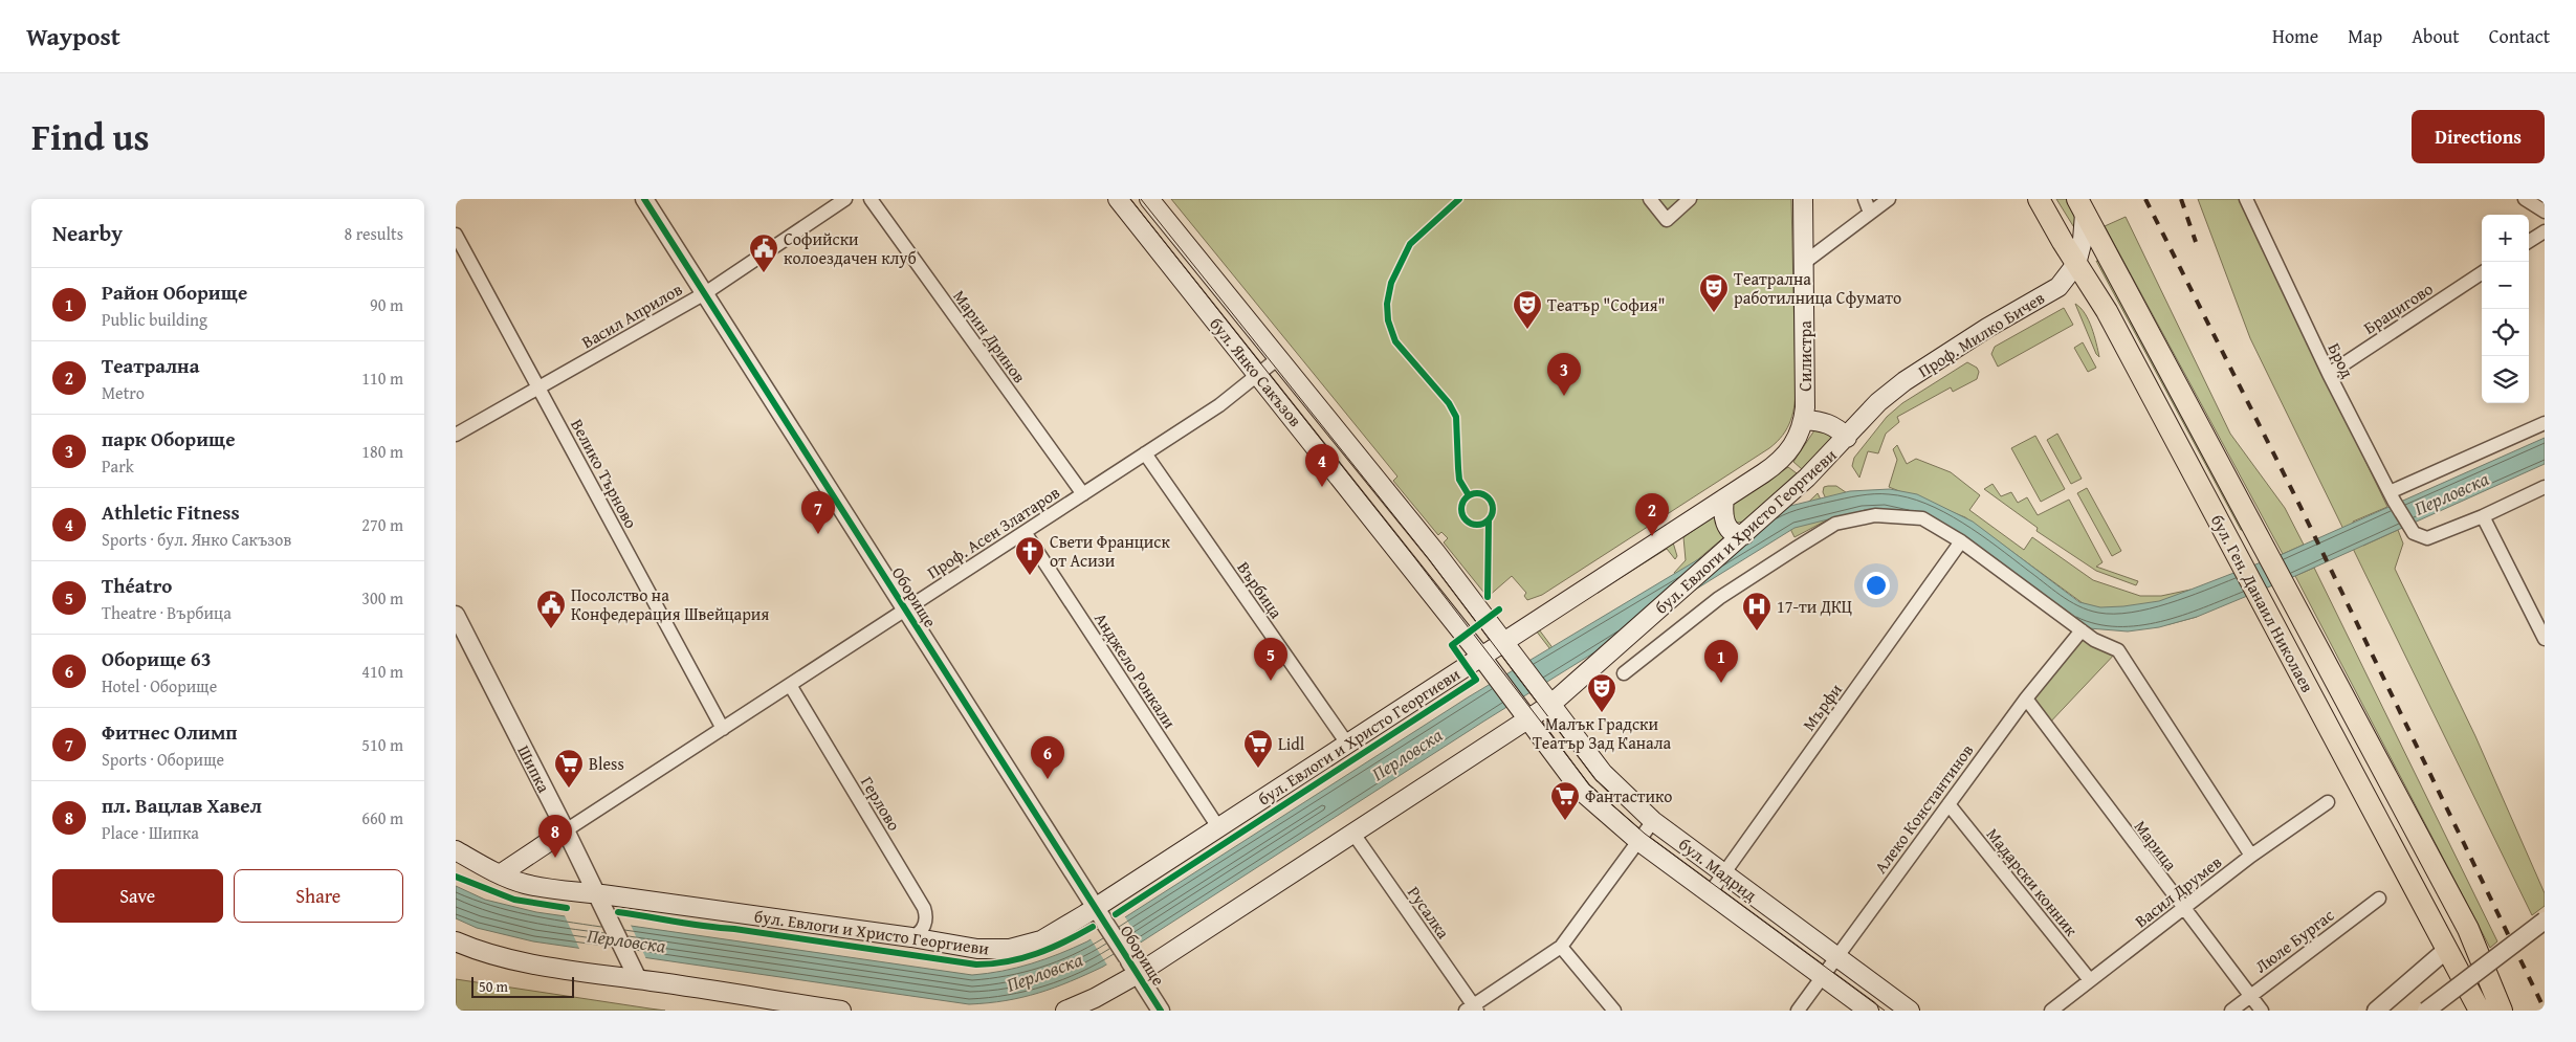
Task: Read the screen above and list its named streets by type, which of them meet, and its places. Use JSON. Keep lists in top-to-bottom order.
{
  "streets": {
    "main road": [
      "Проф. Милко Бичев",
      "Силистра",
      "бул. Янко Сакъзов",
      "бул. Евлоги и Христо Георгиеви",
      "бул. Ген. Данаил Николаев",
      "бул. Мадрид"
    ],
    "street": [
      "Брацигово",
      "Васил Априлов",
      "Марин Дринов",
      "Брод",
      "Велико Търново",
      "Проф. Асен Златаров",
      "Върбица",
      "Оборище",
      "Анджело Ронкали",
      "Мърфи",
      "Шипка",
      "Герлово",
      "Алеко Константинов",
      "Марица",
      "Мадарски конник",
      "Васил Друмев",
      "Русалка",
      "Люле Бургас"
    ]
  },
  "crossings": [
    ["Брацигово", "Брод"],
    ["Васил Априлов", "Велико Търново"],
    ["Васил Априлов", "Оборище"],
    ["Проф. Милко Бичев", "бул. Евлоги и Христо Георгиеви"],
    ["Проф. Милко Бичев", "бул. Ген. Данаил Николаев"],
    ["Марин Дринов", "Проф. Асен Златаров"],
    ["Силистра", "бул. Евлоги и Христо Георгиеви"],
    ["бул. Янко Сакъзов", "бул. Евлоги и Христо Георгиеви"],
    ["бул. Янко Сакъзов", "Проф. Асен Златаров"],
    ["бул. Янко Сакъзов", "бул. Мадрид"],
    ["Велико Търново", "Проф. Асен Златаров"],
    ["бул. Евлоги и Христо Георгиеви", "Върбица"],
    ["бул. Евлоги и Христо Георгиеви", "Оборище"],
    ["бул. Евлоги и Христо Георгиеви", "Анджело Ронкали"],
    ["бул. Евлоги и Христо Георгиеви", "Мърфи"],
    ["бул. Евлоги и Христо Георгиеви", "Шипка"],
    ["бул. Евлоги и Христо Георгиеви", "Герлово"],
    ["бул. Евлоги и Христо Георгиеви", "Алеко Константинов"],
    ["бул. Евлоги и Христо Георгиеви", "бул. Мадрид"],
    ["бул. Евлоги и Христо Георгиеви", "Васил Друмев"],
    ["бул. Евлоги и Христо Георгиеви", "Русалка"],
    ["Проф. Асен Златаров", "Върбица"],
    ["Проф. Асен Златаров", "Оборище"],
    ["Проф. Асен Златаров", "Анджело Ронкали"],
    ["Проф. Асен Златаров", "Шипка"],
    ["Проф. Асен Златаров", "Герлово"],
    ["Мърфи", "бул. Мадрид"],
    ["Алеко Константинов", "Марица"],
    ["Алеко Константинов", "бул. Мадрид"],
    ["Алеко Константинов", "Мадарски конник"],
    ["Марица", "Васил Друмев"],
    ["Марица", "Люле Бургас"],
    ["Мадарски конник", "Васил Друмев"]
  ],
  "water": ["Перловска"],
  "places": {
    "public building": ["Софийски колоездачен клуб", "Посолство на Конфедерация Швейцария"],
    "theatre": ["Театрална работилница Сфумато", "Театър \"София\"", "Малък Градски Театър Зад Канала"],
    "church": ["Свети Франциск от Асизи"],
    "hospital": ["17-ти ДКЦ"],
    "supermarket": ["Lidl", "Bless", "Фантастико"]
  },
  "scale_bar": "50 m",
  "page": {
    "header": "Waypost",
    "nav": [
      "Home",
      "Map",
      "About",
      "Contact"
    ],
    "title": "Find us",
    "buttons": [
      "Directions",
      ["Save", "Share"]
    ],
    "heading": ["Nearby", "8 results"],
    "map_buttons": ["+", "−"],
    "list": [
      {
        "mark": "1",
        "name": "Район Оборище",
        "note": "Public building",
        "value": "90 m"
      },
      {
        "mark": "2",
        "name": "Театрална",
        "note": "Metro",
        "value": "110 m"
      },
      {
        "mark": "3",
        "name": "парк Оборище",
        "note": "Park",
        "value": "180 m"
      },
      {
        "mark": "4",
        "name": "Athletic Fitness",
        "note": "Sports · бул. Янко Сакъзов",
        "value": "270 m"
      },
      {
        "mark": "5",
        "name": "Théatro",
        "note": "Theatre · Върбица",
        "value": "300 m"
      },
      {
        "mark": "6",
        "name": "Оборище 63",
        "note": "Hotel · Оборище",
        "value": "410 m"
      },
      {
        "mark": "7",
        "name": "Фитнес Олимп",
        "note": "Sports · Оборище",
        "value": "510 m"
      },
      {
        "mark": "8",
        "name": "пл. Вацлав Хавел",
        "note": "Place · Шипка",
        "value": "660 m"
      }
    ],
    "pins": [
      "3",
      "4",
      "7",
      "2",
      "5",
      "1",
      "6",
      "8"
    ],
    "scale": "50 m"
  }
}
